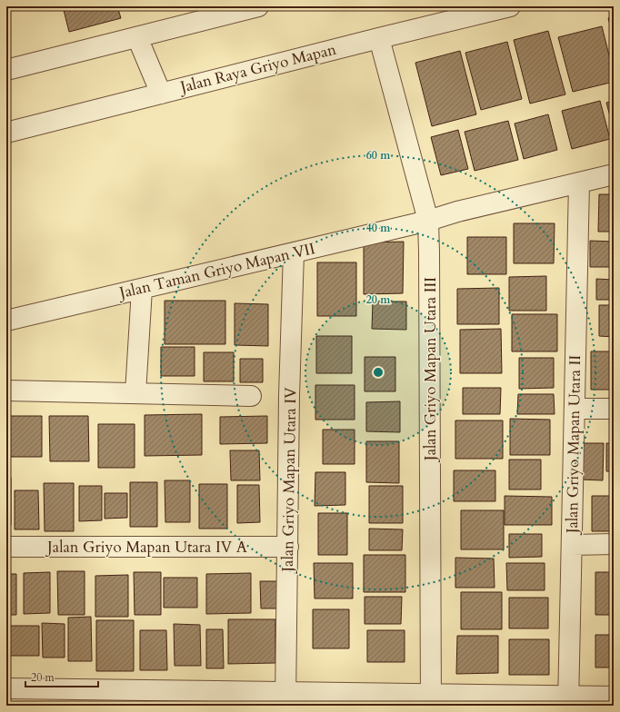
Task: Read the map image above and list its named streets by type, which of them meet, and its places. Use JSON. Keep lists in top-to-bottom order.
{
  "streets": {
    "street": [
      "Jalan Raya Griyo Mapan",
      "Jalan Taman Griyo Mapan VII",
      "Jalan Griyo Mapan Utara III",
      "Jalan Griyo Mapan Utara II",
      "Jalan Griyo Mapan Utara IV",
      "Jalan Griyo Mapan Utara IV A"
    ]
  },
  "crossings": [
    ["Jalan Raya Griyo Mapan", "Jalan Griyo Mapan Utara III"],
    ["Jalan Taman Griyo Mapan VII", "Jalan Griyo Mapan Utara III"],
    ["Jalan Taman Griyo Mapan VII", "Jalan Griyo Mapan Utara II"],
    ["Jalan Taman Griyo Mapan VII", "Jalan Griyo Mapan Utara IV"],
    ["Jalan Griyo Mapan Utara IV", "Jalan Griyo Mapan Utara IV A"]
  ],
  "scale_bar": "20 m",
  "rings": ["60 m", "40 m", "20 m"]
}
